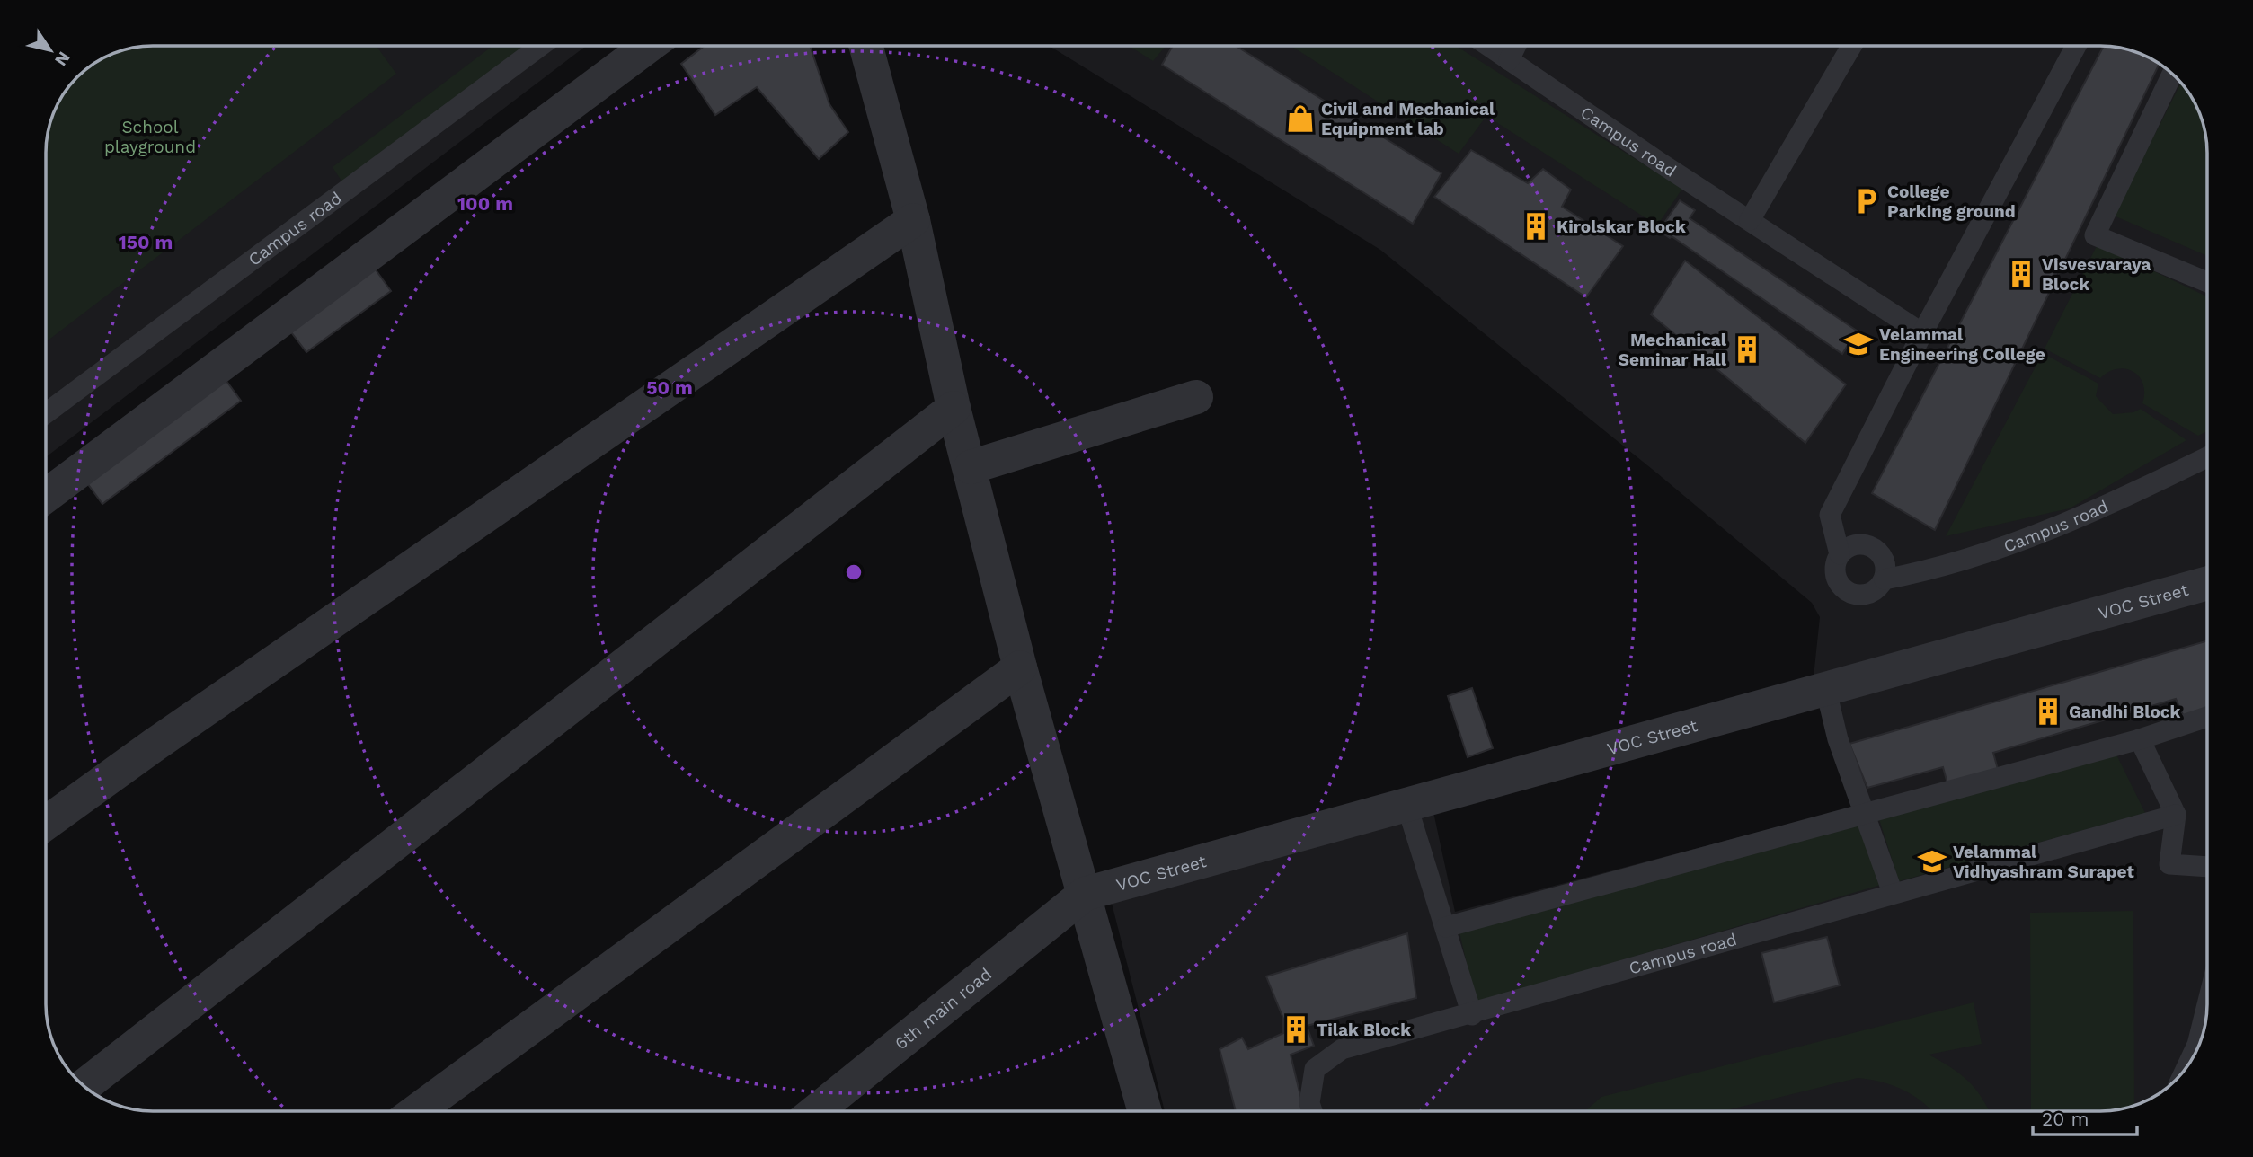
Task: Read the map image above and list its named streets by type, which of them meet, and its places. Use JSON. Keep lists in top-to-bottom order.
{
  "streets": {
    "street": ["VOC Street", "6th main road"],
    "lane": ["Campus road"]
  },
  "crossings": [
    ["VOC Street", "6th main road"]
  ],
  "parks": ["School playground"],
  "places": {
    "shop": ["Civil and Mechanical Equipment lab"],
    "parking": ["College Parking ground"],
    "building": [
      "Kirolskar Block",
      "Visvesvaraya Block",
      "Mechanical Seminar Hall",
      "Gandhi Block",
      "Tilak Block"
    ],
    "school or university": ["Velammal Engineering College", "Velammal Vidhyashram Surapet"]
  },
  "scale_bar": "20 m",
  "north": "bottom right",
  "rings": ["100 m", "150 m", "50 m"]
}
